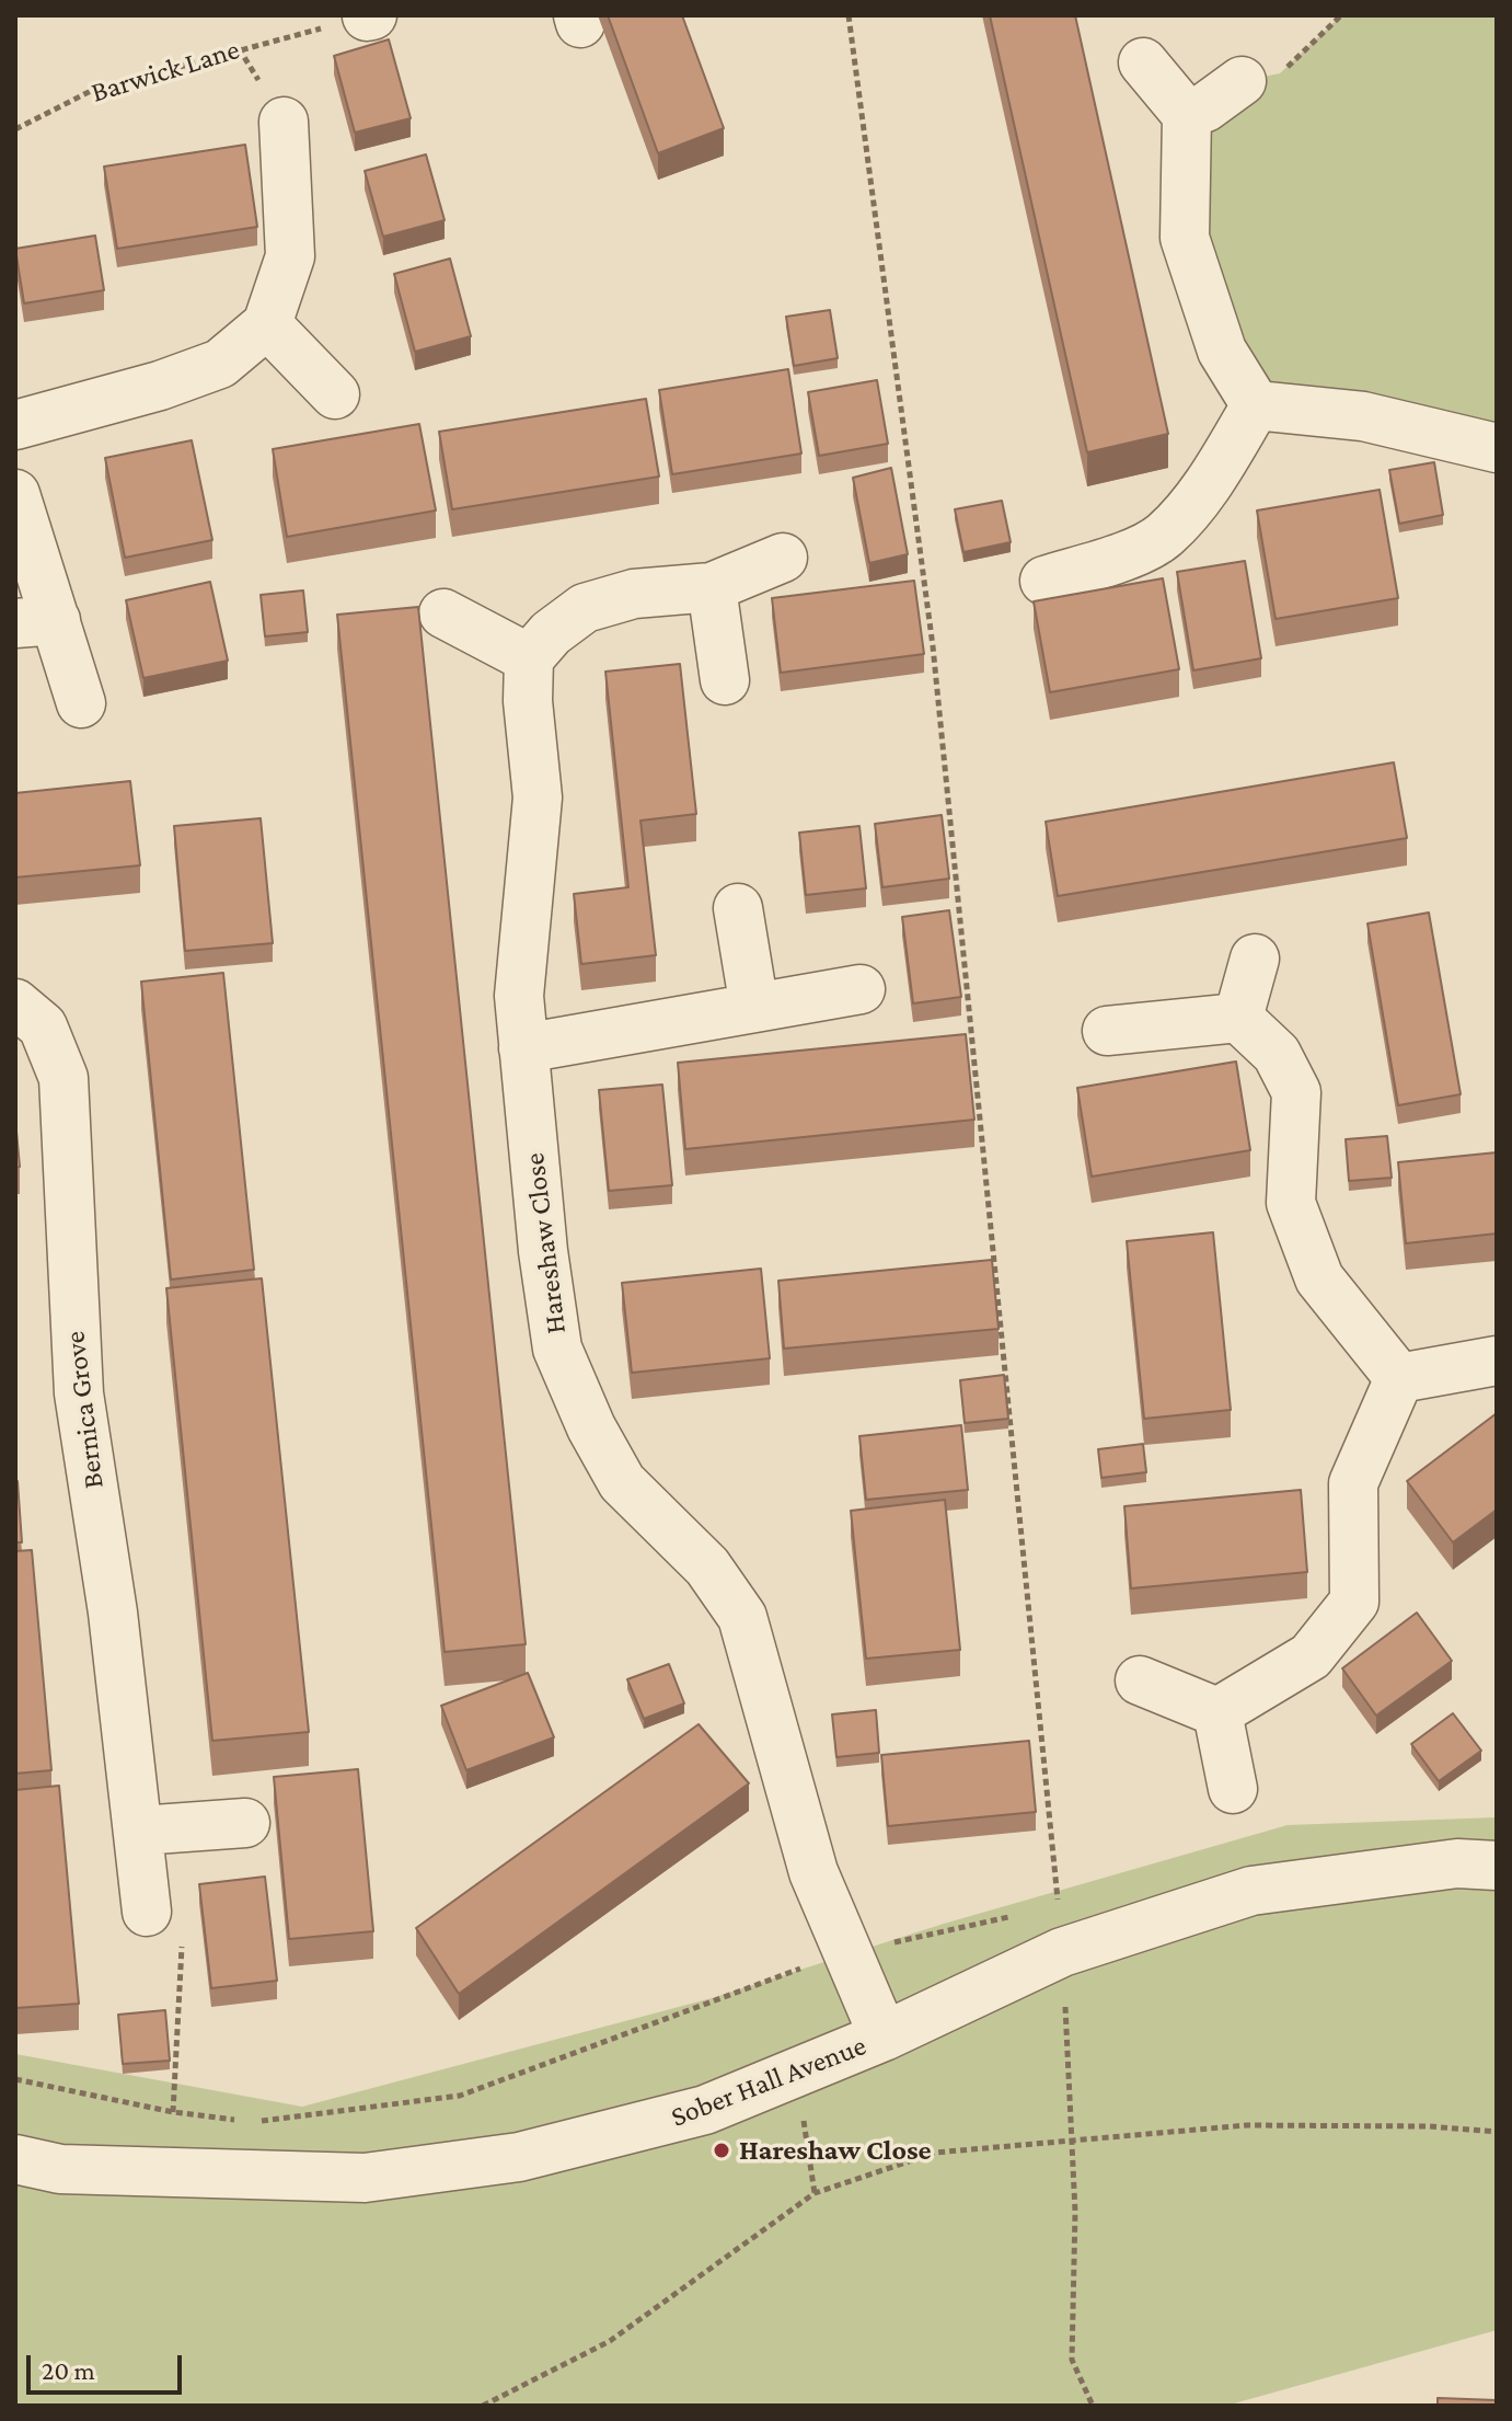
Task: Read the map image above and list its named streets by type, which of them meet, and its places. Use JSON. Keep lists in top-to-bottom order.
{
  "streets": {
    "street": ["Hareshaw Close", "Bernica Grove", "Sober Hall Avenue"],
    "path": ["Barwick Lane"]
  },
  "crossings": [
    ["Hareshaw Close", "Sober Hall Avenue"]
  ],
  "places": ["Hareshaw Close"],
  "scale_bar": "20 m"
}
